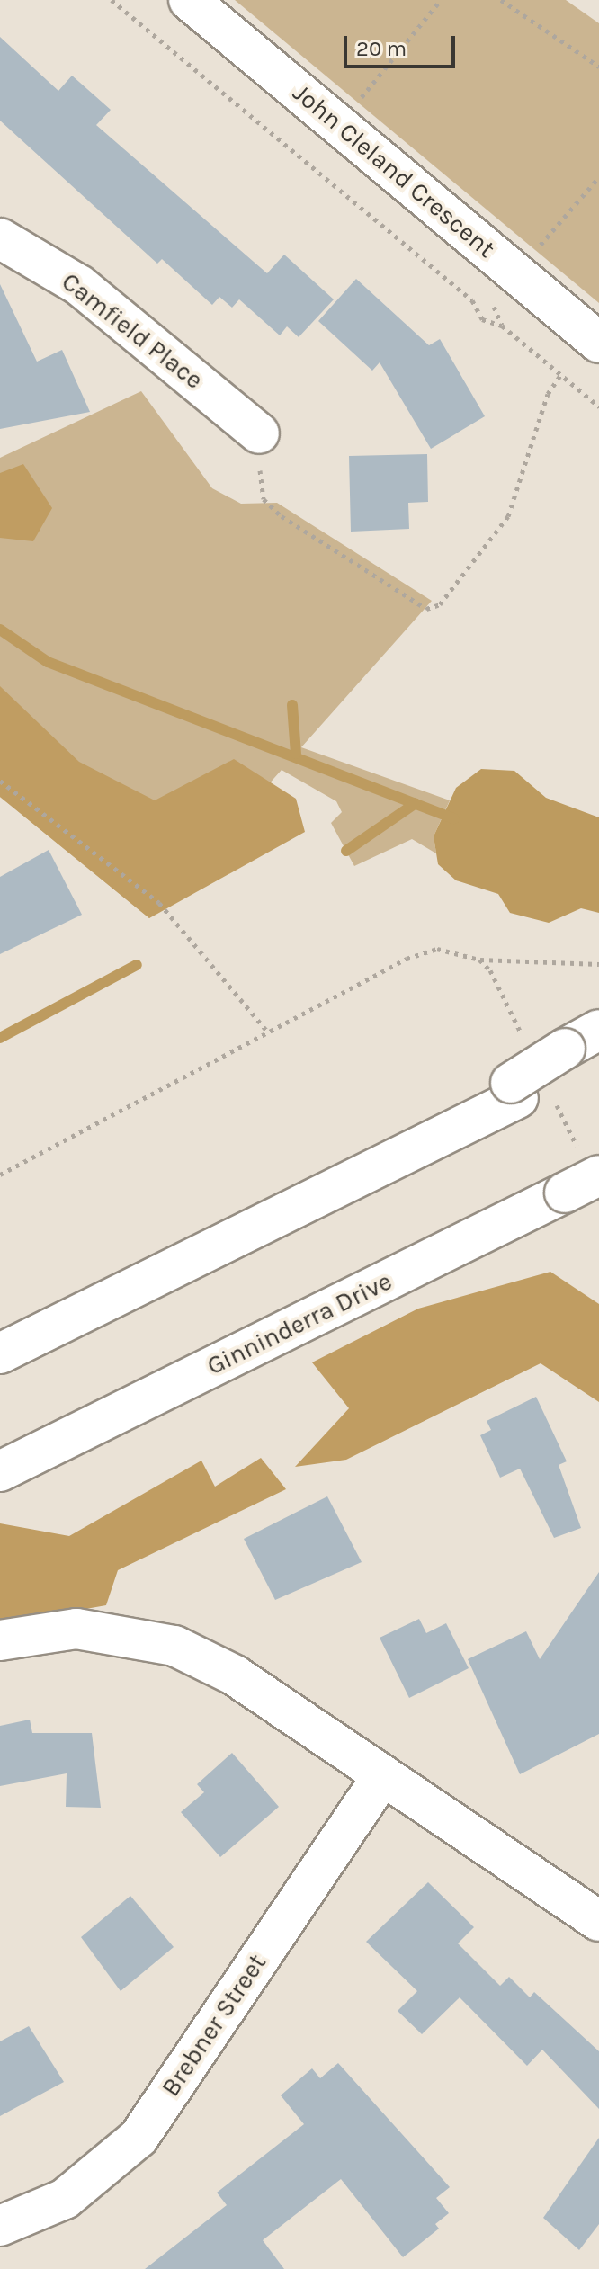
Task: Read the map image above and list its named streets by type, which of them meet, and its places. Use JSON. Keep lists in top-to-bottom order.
{
  "streets": {
    "street": [
      "John Cleland Crescent",
      "Camfield Place",
      "Ginninderra Drive",
      "Brebner Street"
    ]
  },
  "scale_bar": "20 m"
}
